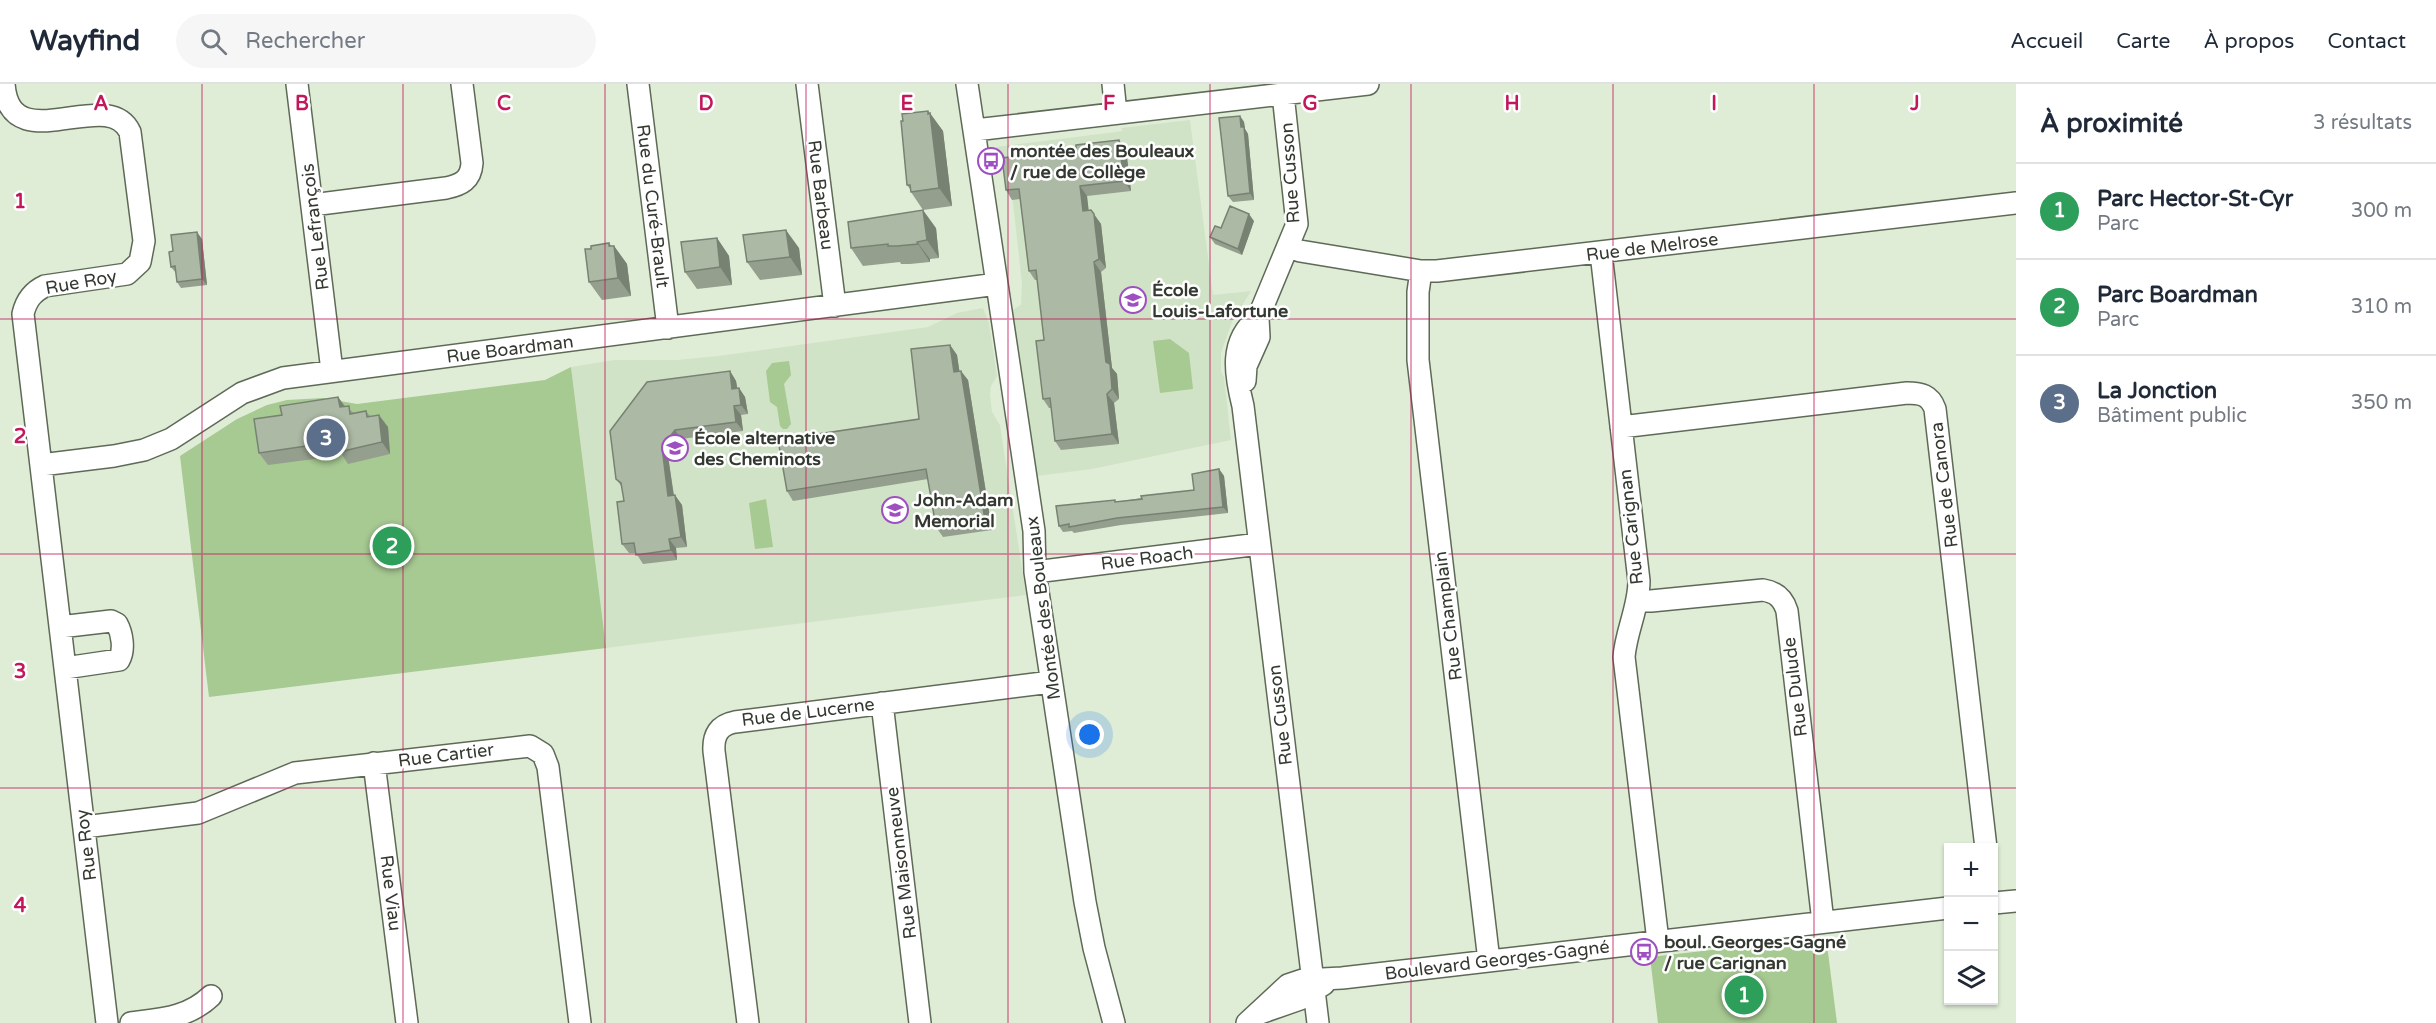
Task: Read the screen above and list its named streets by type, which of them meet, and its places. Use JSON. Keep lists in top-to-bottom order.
{
  "streets": {
    "street": [
      "Rue Cusson",
      "Rue Barbeau",
      "Rue du Curé-Brault",
      "Rue Lefrançois",
      "Rue de Melrose",
      "Rue Roy",
      "Rue Boardman",
      "Rue de Canora",
      "Rue Carignan",
      "Rue Roach",
      "Montée des Bouleaux",
      "Rue Champlain",
      "Rue Dulude",
      "Rue de Lucerne",
      "Rue Cartier",
      "Rue Maisonneuve",
      "Rue Viau",
      "Boulevard Georges-Gagné"
    ]
  },
  "crossings": [
    ["Rue Cusson", "Rue de Melrose"],
    ["Rue Cusson", "Rue Roach"],
    ["Rue Cusson", "Boulevard Georges-Gagné"],
    ["Rue Barbeau", "Rue Boardman"],
    ["Rue du Curé-Brault", "Rue Boardman"],
    ["Rue Lefrançois", "Rue Boardman"],
    ["Rue de Melrose", "Rue Carignan"],
    ["Rue de Melrose", "Rue Champlain"],
    ["Rue Roy", "Rue Boardman"],
    ["Rue Roy", "Rue Cartier"],
    ["Rue Boardman", "Montée des Bouleaux"],
    ["Rue de Canora", "Rue Carignan"],
    ["Rue Carignan", "Rue Dulude"],
    ["Rue Carignan", "Boulevard Georges-Gagné"],
    ["Rue Roach", "Montée des Bouleaux"],
    ["Montée des Bouleaux", "Rue de Lucerne"],
    ["Rue Champlain", "Boulevard Georges-Gagné"],
    ["Rue Dulude", "Boulevard Georges-Gagné"],
    ["Rue de Lucerne", "Rue Maisonneuve"],
    ["Rue Cartier", "Rue Viau"]
  ],
  "places": {
    "bus stop": ["montée des Bouleaux / rue de Collège", "boul. Georges-Gagné / rue Carignan"],
    "school or university": ["École Louis-Lafortune", "École alternative des Cheminots", "John-Adam Memorial"]
  },
  "page": {
    "header": "Wayfind",
    "search": "Rechercher",
    "nav": [
      "Accueil",
      "Carte",
      "À propos",
      "Contact"
    ],
    "heading": ["À proximité", "3 résultats"],
    "list": [
      {
        "mark": "1",
        "name": "Parc Hector-St-Cyr",
        "note": "Parc",
        "value": "300 m"
      },
      {
        "mark": "2",
        "name": "Parc Boardman",
        "note": "Parc",
        "value": "310 m"
      },
      {
        "mark": "3",
        "name": "La Jonction",
        "note": "Bâtiment public",
        "value": "350 m"
      }
    ],
    "pins": ["3", "2", "1"],
    "map_buttons": ["+", "−"]
  },
  "grid": {
    "columns": [
      "A",
      "B",
      "C",
      "D",
      "E",
      "F",
      "G",
      "H",
      "I",
      "J"
    ],
    "rows": [
      "1",
      "2",
      "3",
      "4"
    ]
  }
}
